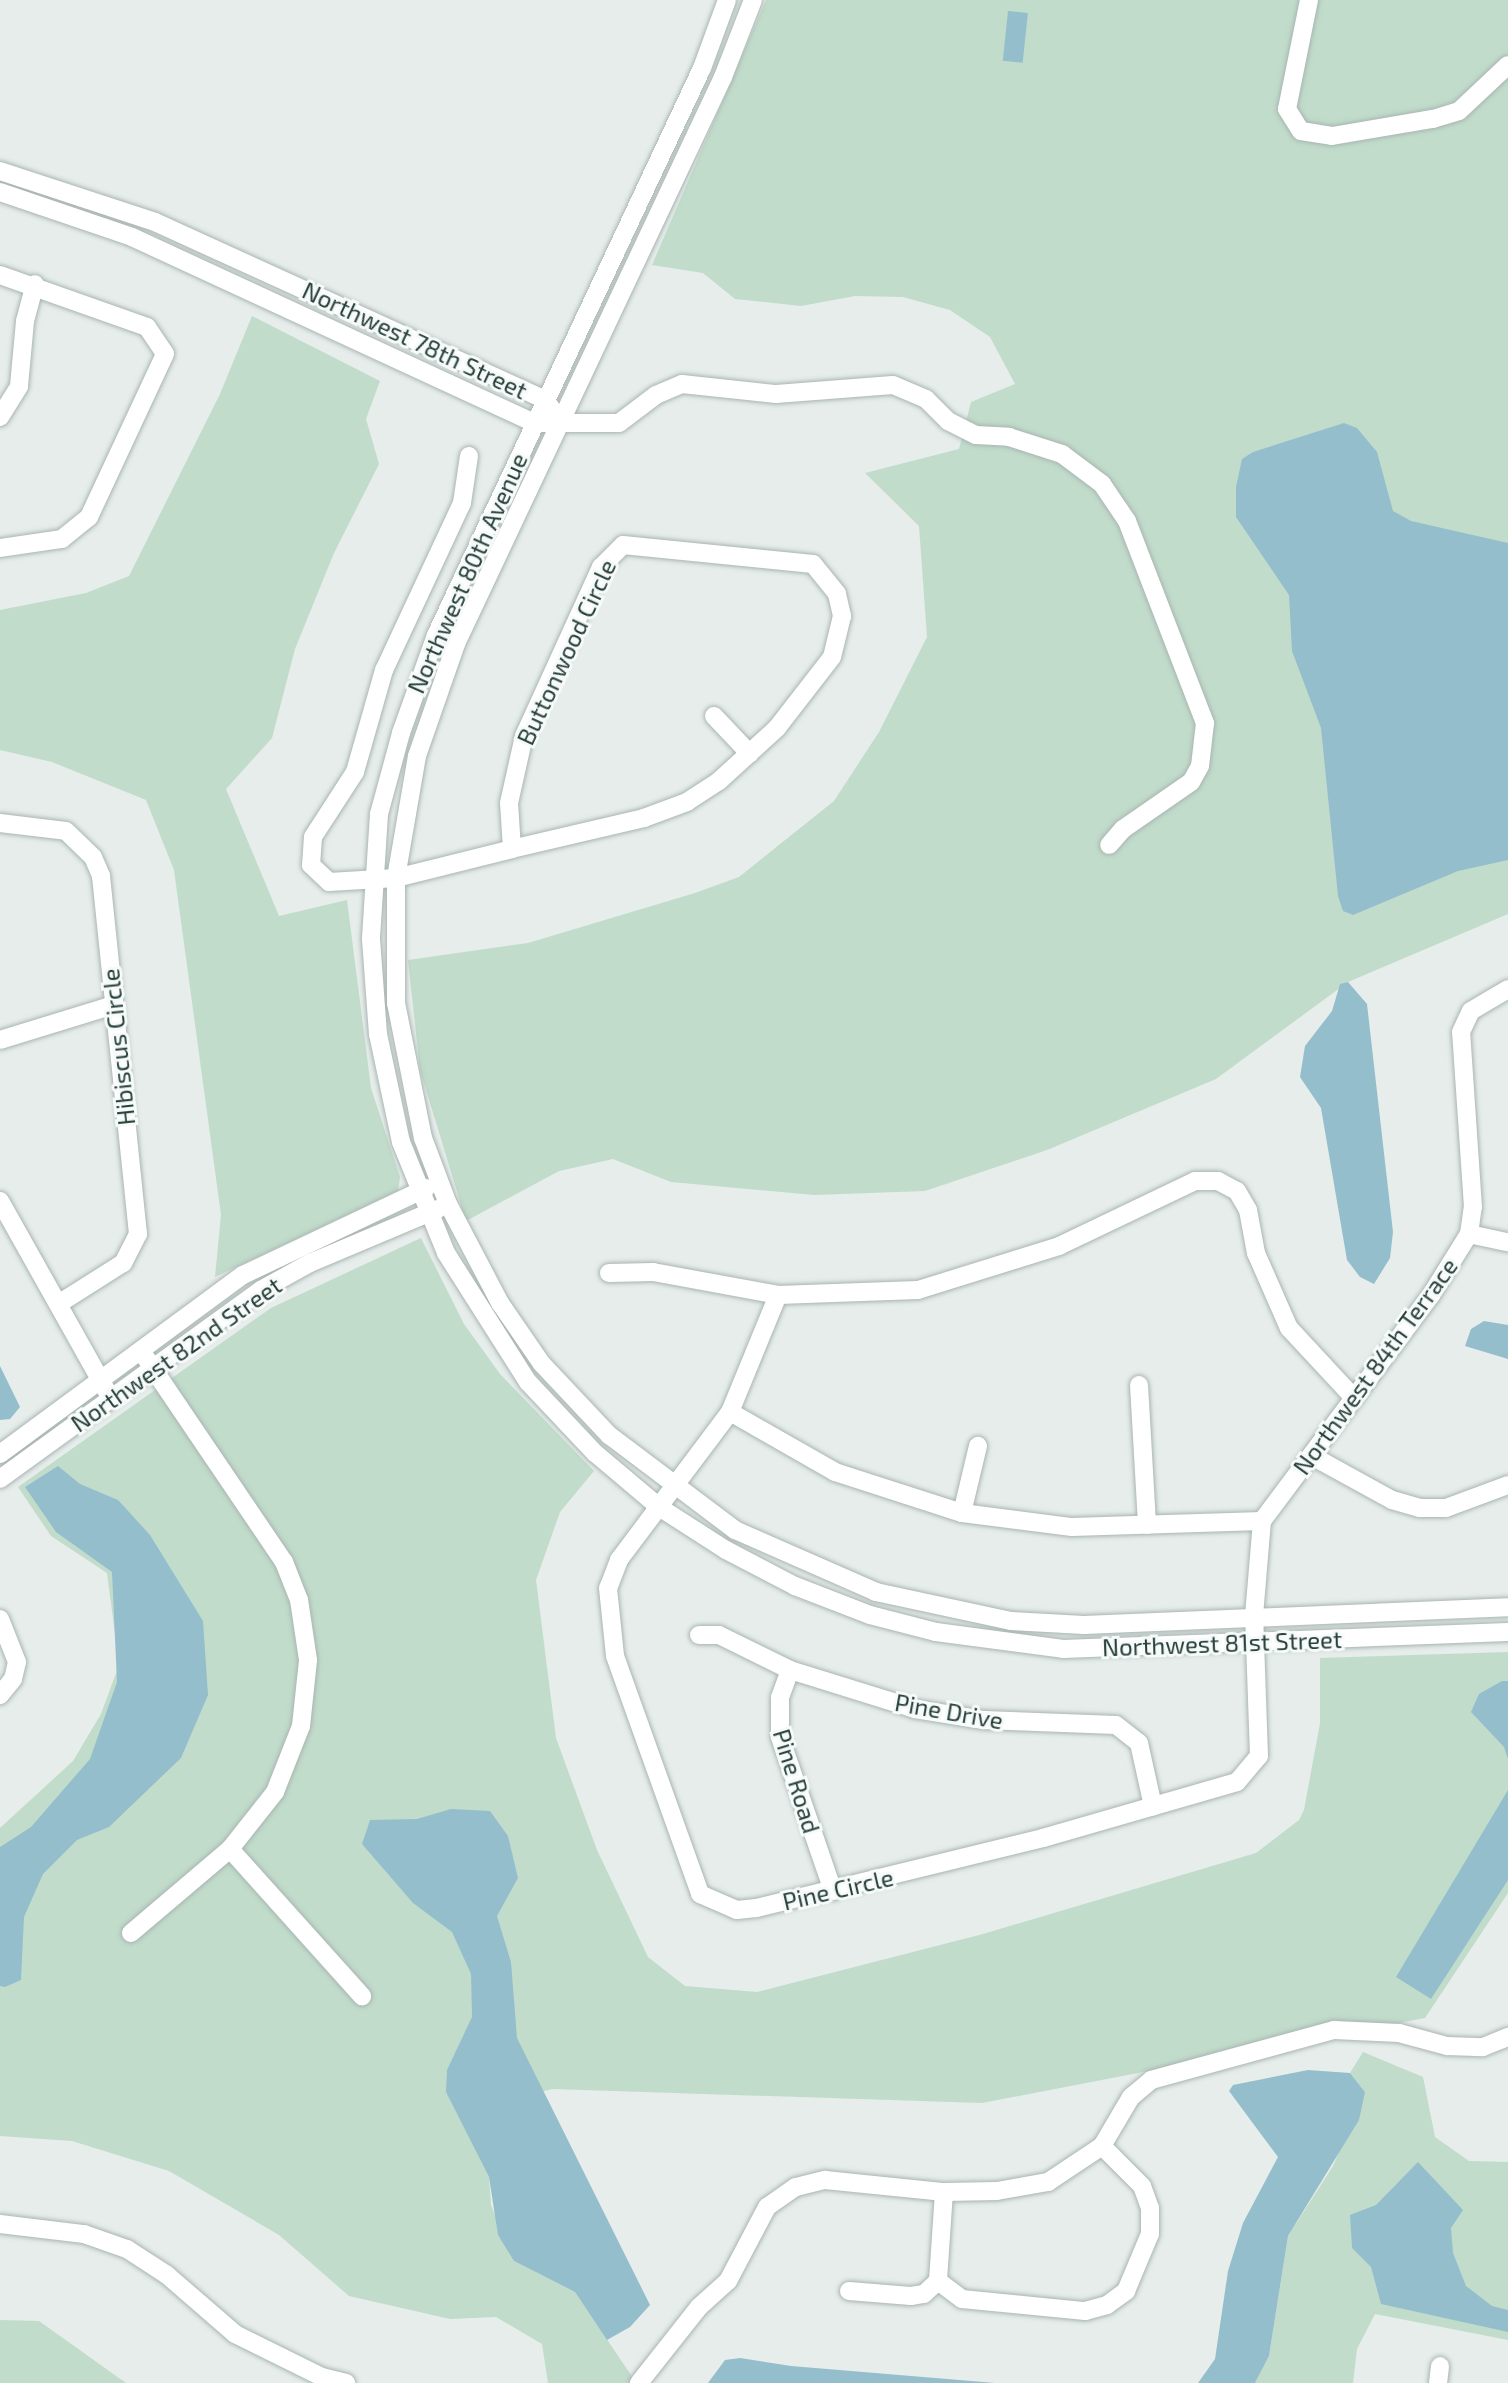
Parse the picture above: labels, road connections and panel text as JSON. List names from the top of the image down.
{
  "streets": {
    "street": [
      "Northwest 78th Street",
      "Northwest 80th Avenue",
      "Buttonwood Circle",
      "Hibiscus Circle",
      "Northwest 82nd Street",
      "Northwest 84th Terrace",
      "Northwest 81st Street",
      "Pine Drive",
      "Pine Road",
      "Pine Circle"
    ]
  },
  "crossings": [
    ["Northwest 78th Street", "Northwest 80th Avenue"],
    ["Northwest 80th Avenue", "Buttonwood Circle"],
    ["Northwest 80th Avenue", "Northwest 82nd Street"],
    ["Northwest 80th Avenue", "Northwest 81st Street"],
    ["Northwest 80th Avenue", "Pine Circle"],
    ["Northwest 81st Street", "Pine Circle"],
    ["Pine Drive", "Pine Road"],
    ["Pine Drive", "Pine Circle"],
    ["Pine Road", "Pine Circle"]
  ]
}
